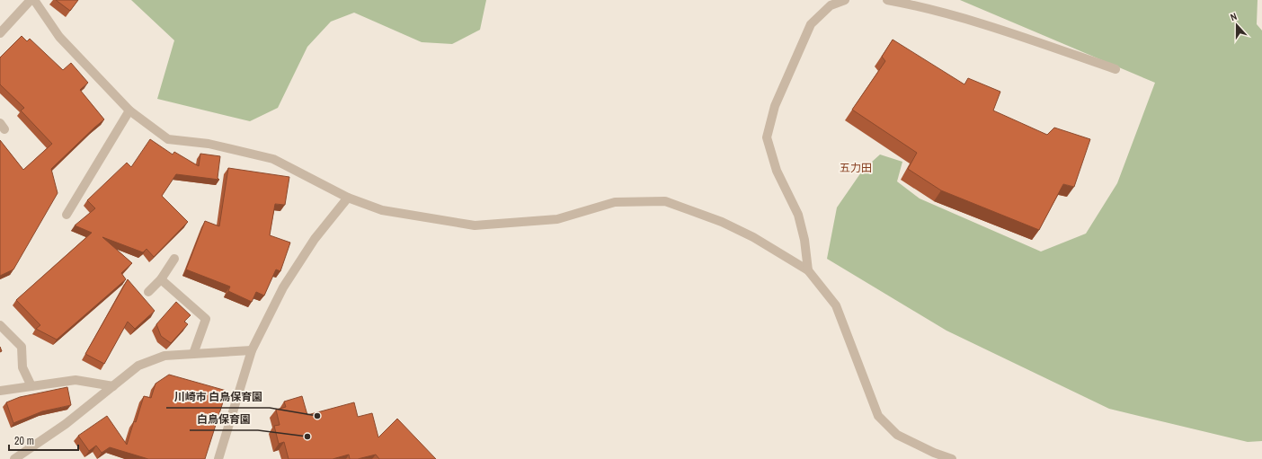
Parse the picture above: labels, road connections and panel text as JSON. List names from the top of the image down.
{
  "districts": ["五力田"],
  "places": ["川崎市 白鳥保育園", "白鳥保育園"],
  "scale_bar": "20 m",
  "north": "top"
}
